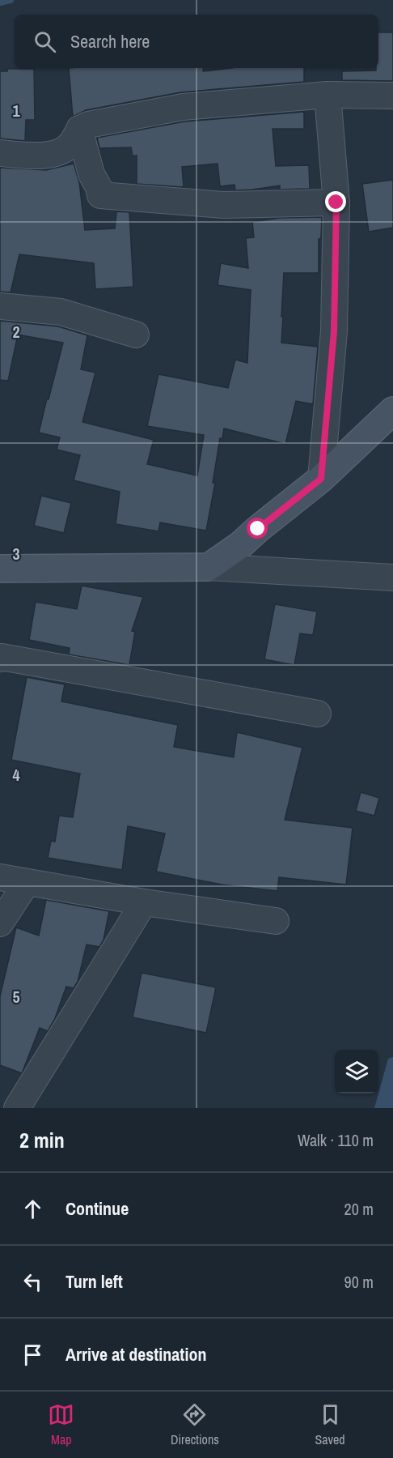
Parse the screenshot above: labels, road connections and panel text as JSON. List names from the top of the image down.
{
  "page": {
    "search": "Search here",
    "heading": ["2 min", "Walk · 110 m"],
    "list": [
      ["Continue", "20 m"],
      ["Turn left", "90 m"],
      "Arrive at destination"
    ],
    "nav": ["Map", "Directions", "Saved"]
  },
  "grid": {
    "rows": [
      "1",
      "2",
      "3",
      "4",
      "5"
    ]
  }
}
